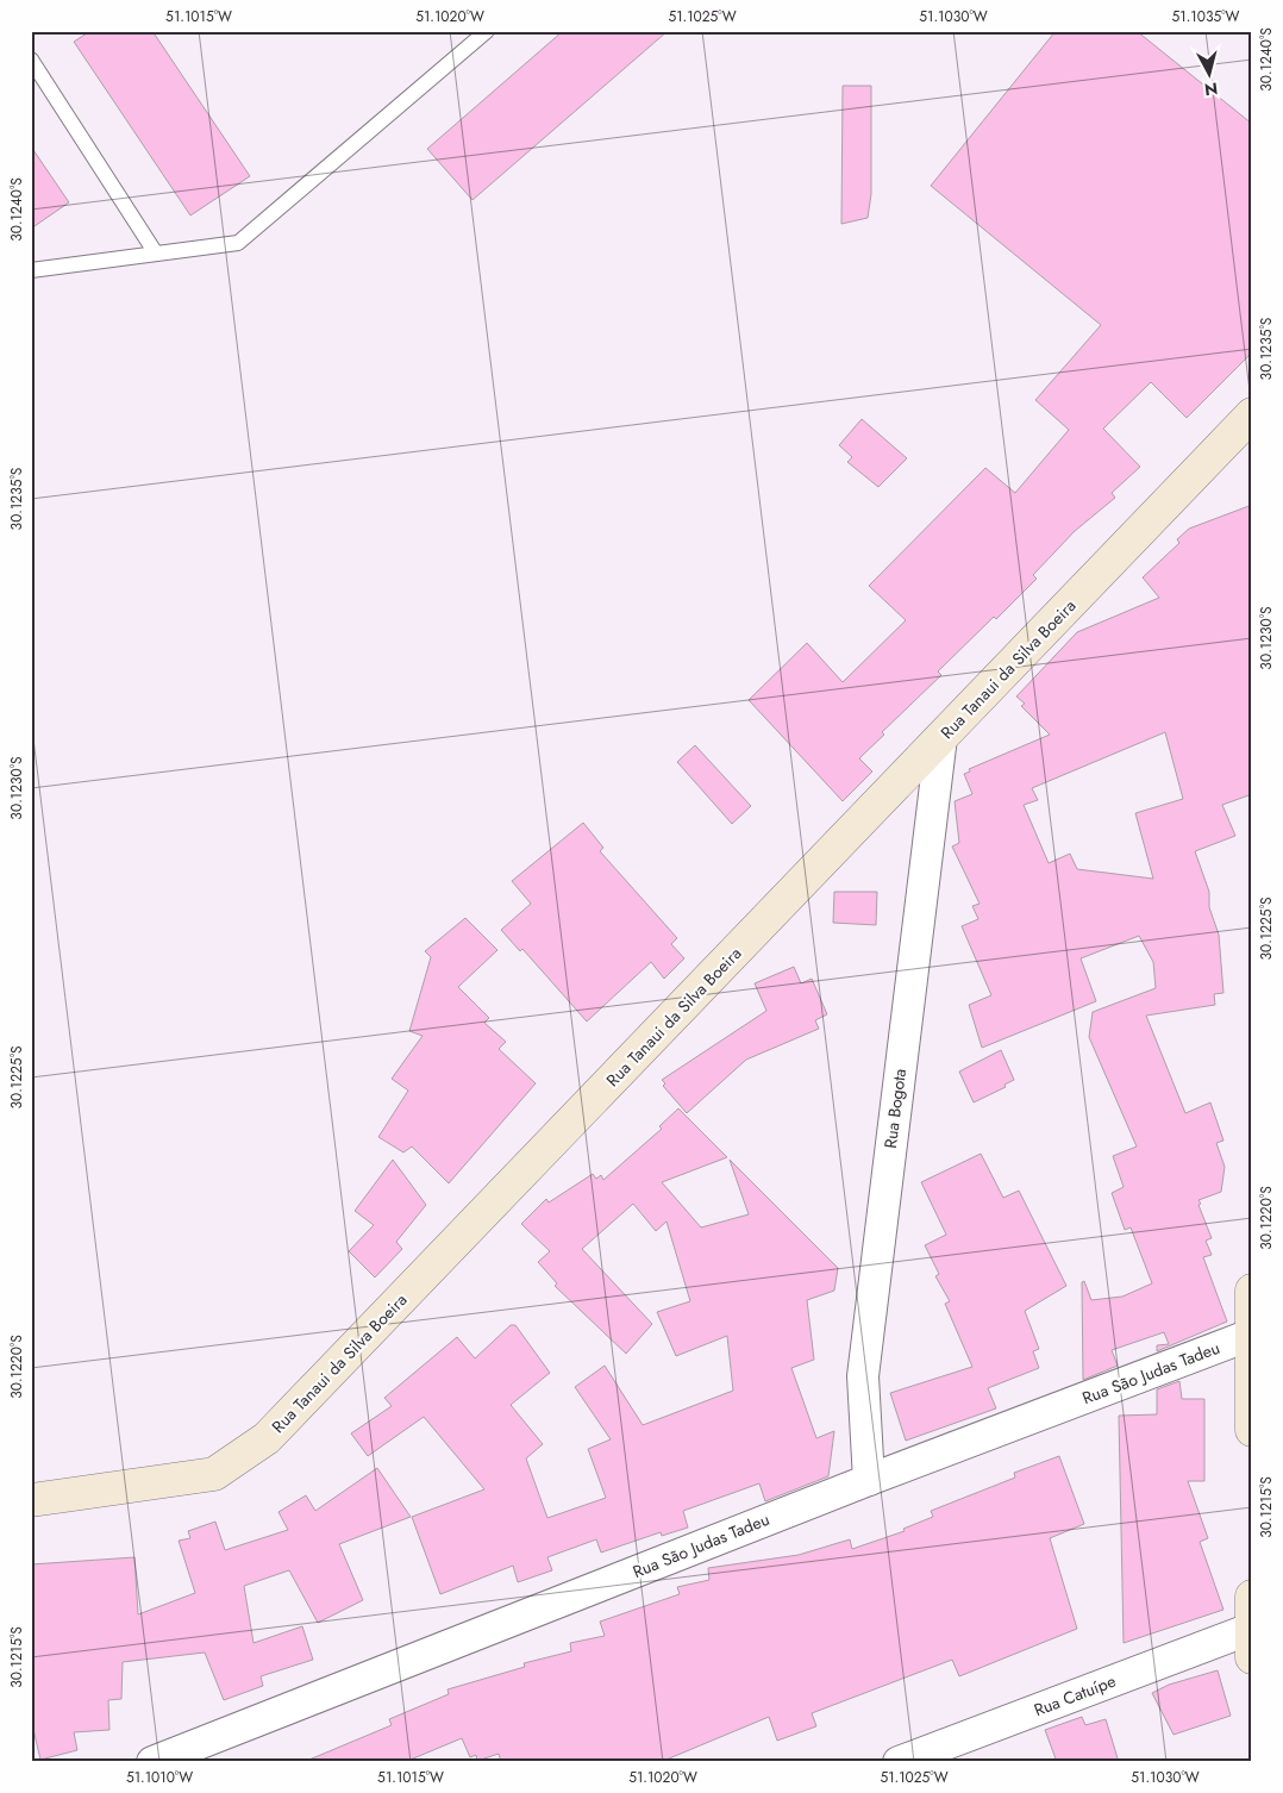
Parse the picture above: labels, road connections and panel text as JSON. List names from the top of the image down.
{
  "streets": {
    "street": [
      "Rua Tanaui da Silva Boeira",
      "Rua Bogota",
      "Rua São Judas Tadeu",
      "Rua Catuípe"
    ]
  },
  "crossings": [
    ["Rua Tanaui da Silva Boeira", "Rua Bogota"],
    ["Rua Bogota", "Rua São Judas Tadeu"]
  ],
  "north": "bottom",
  "coordinates": [
    "51.1015°W",
    "51.1020°W",
    "51.1025°W",
    "51.1030°W",
    "51.1035°W",
    "30.1240°S",
    "30.1235°S",
    "30.1230°S",
    "30.1225°S",
    "30.1220°S",
    "30.1215°S",
    "51.1010°W"
  ]
}
